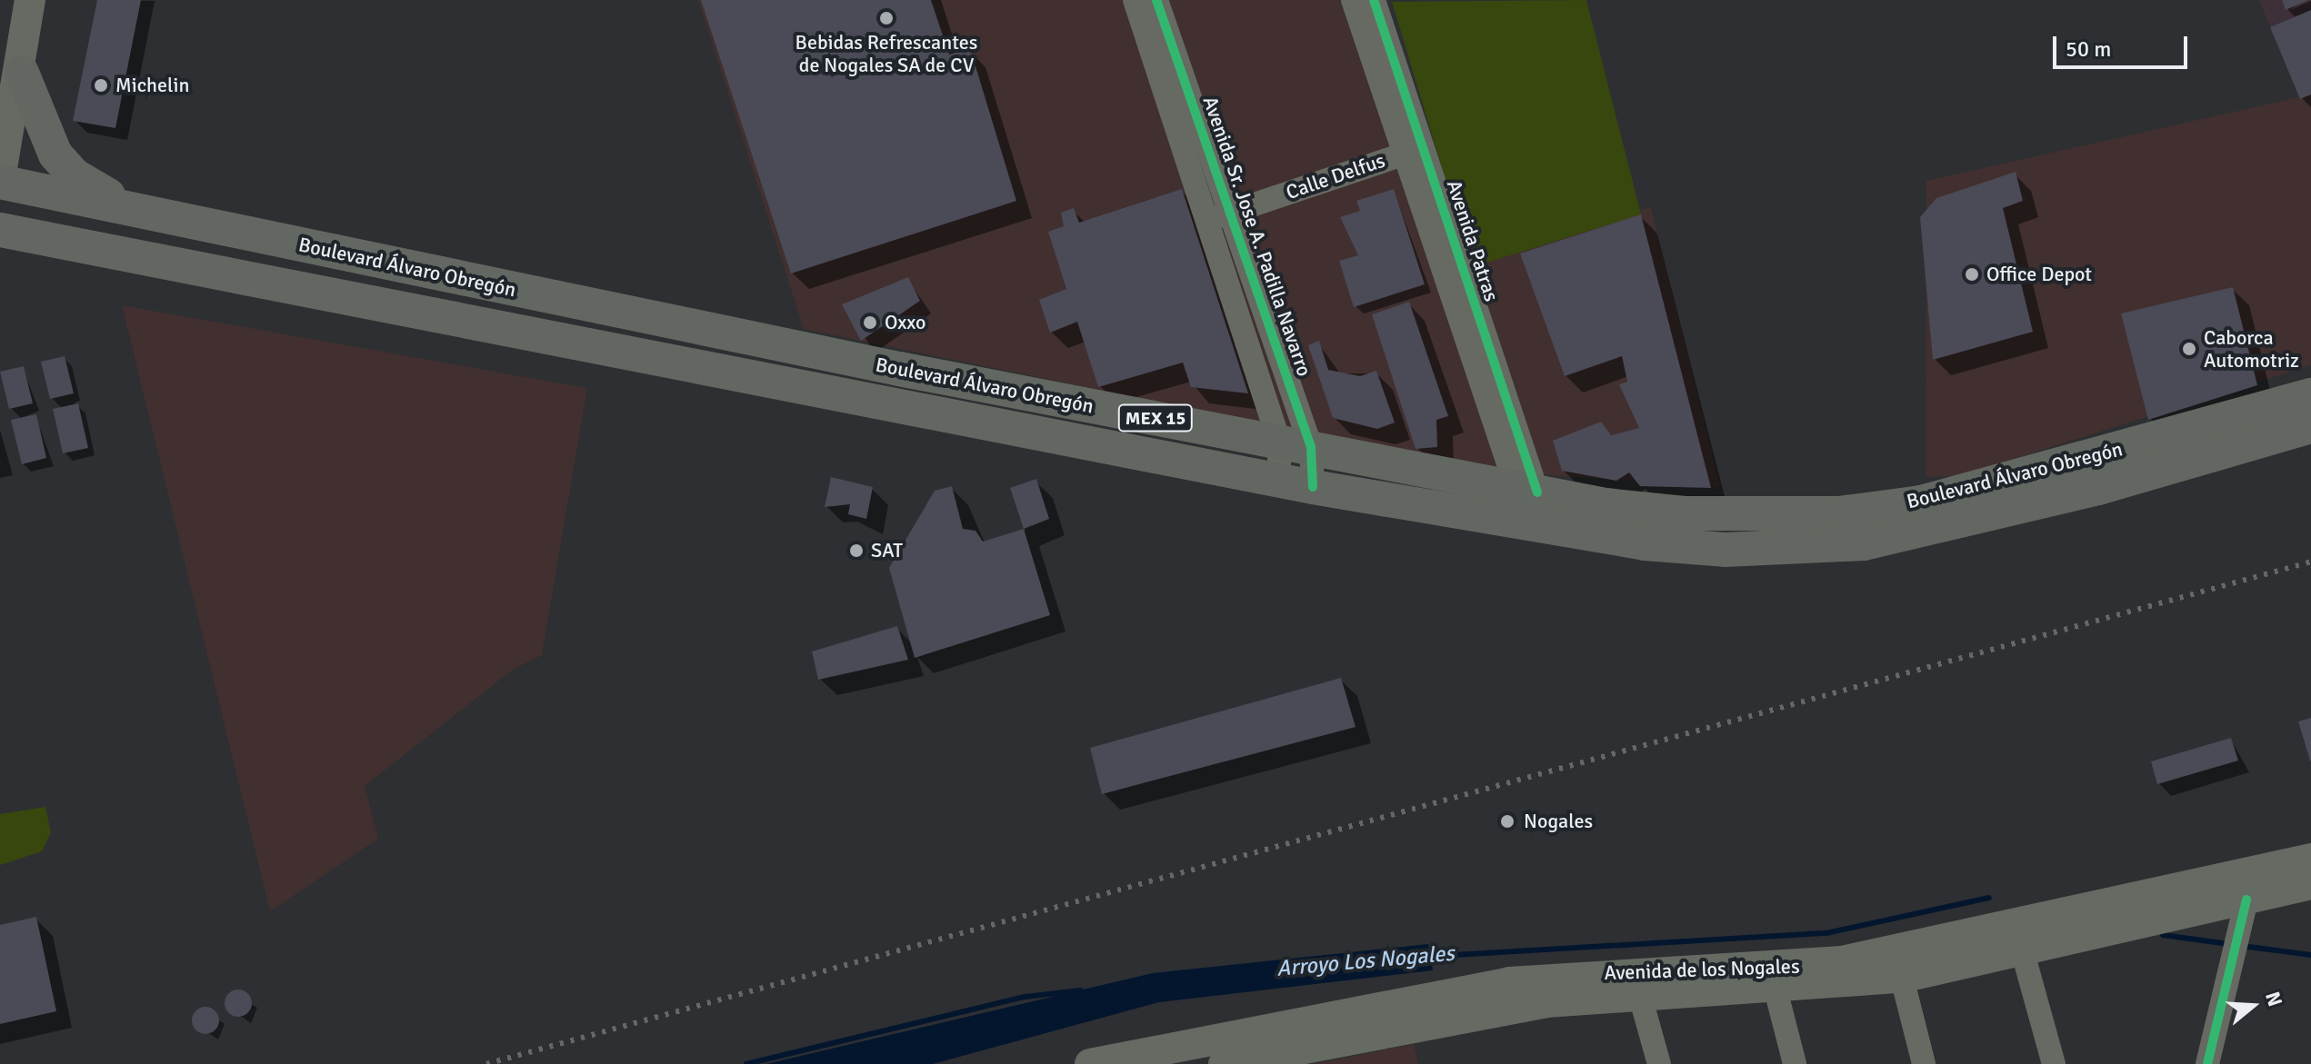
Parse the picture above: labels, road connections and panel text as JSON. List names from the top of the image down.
{
  "streets": {
    "highway": ["Boulevard Álvaro Obregón", "MEX 15"],
    "main road": ["Avenida de los Nogales"],
    "street": ["Calle Delfus", "Avenida Sr. Jose A. Padilla Navarro", "Avenida Patras"]
  },
  "crossings": [
    ["Calle Delfus", "Avenida Sr. Jose A. Padilla Navarro"],
    ["Calle Delfus", "Avenida Patras"],
    ["Avenida Sr. Jose A. Padilla Navarro", "Boulevard Álvaro Obregón"],
    ["Avenida Patras", "Boulevard Álvaro Obregón"]
  ],
  "water": ["Arroyo Los Nogales"],
  "places": [
    "Bebidas Refrescantes de Nogales SA de CV",
    "Michelin",
    "Office Depot",
    "Oxxo",
    "Caborca Automotriz",
    "SAT",
    "Nogales"
  ],
  "scale_bar": "50 m",
  "north": "right"
}
